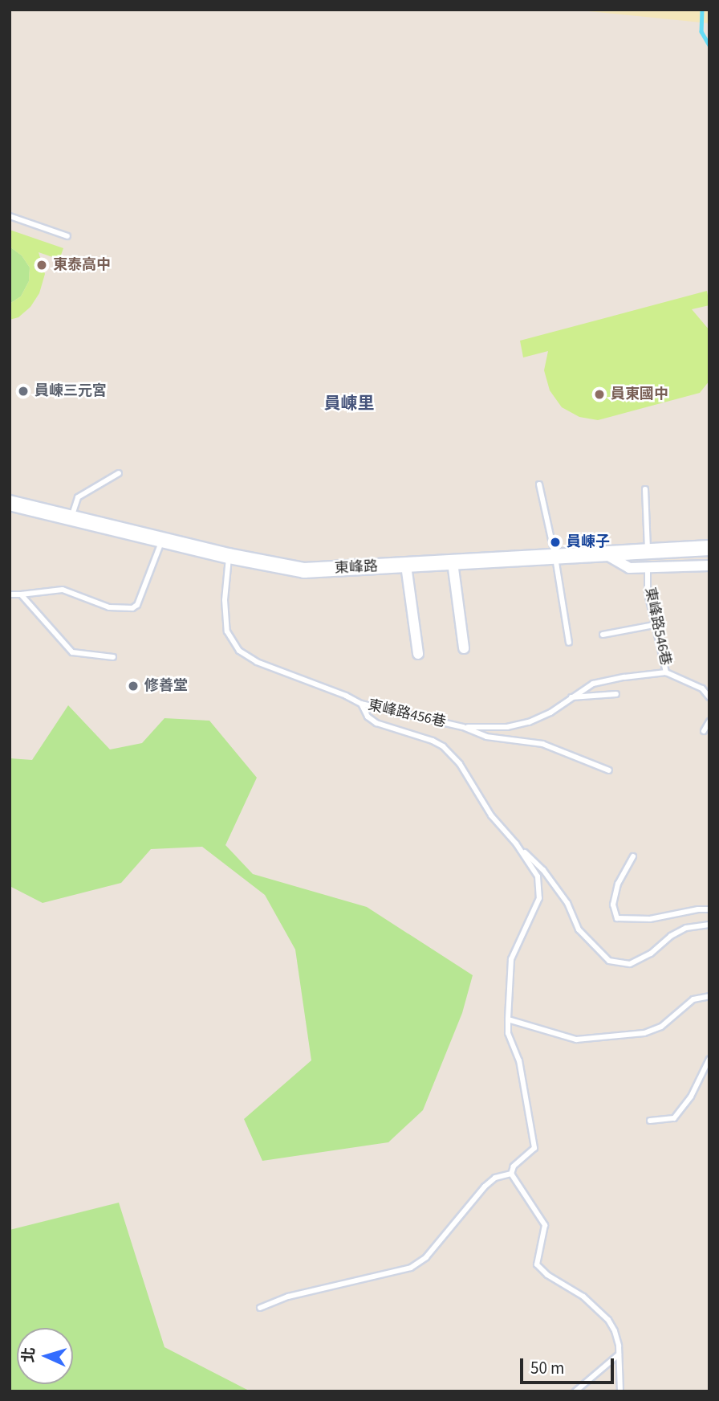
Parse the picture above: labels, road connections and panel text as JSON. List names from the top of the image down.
{
  "streets": {
    "main road": ["東峰路"],
    "lane": ["東峰路546巷", "東峰路456巷"]
  },
  "crossings": [
    ["東峰路", "東峰路456巷"],
    ["東峰路546巷", "東峰路456巷"]
  ],
  "districts": ["員崠里"],
  "places": [
    "東泰高中",
    "員崠三元宮",
    "員東國中",
    "員崠子",
    "修善堂"
  ],
  "scale_bar": "50 m",
  "north": "left"
}
